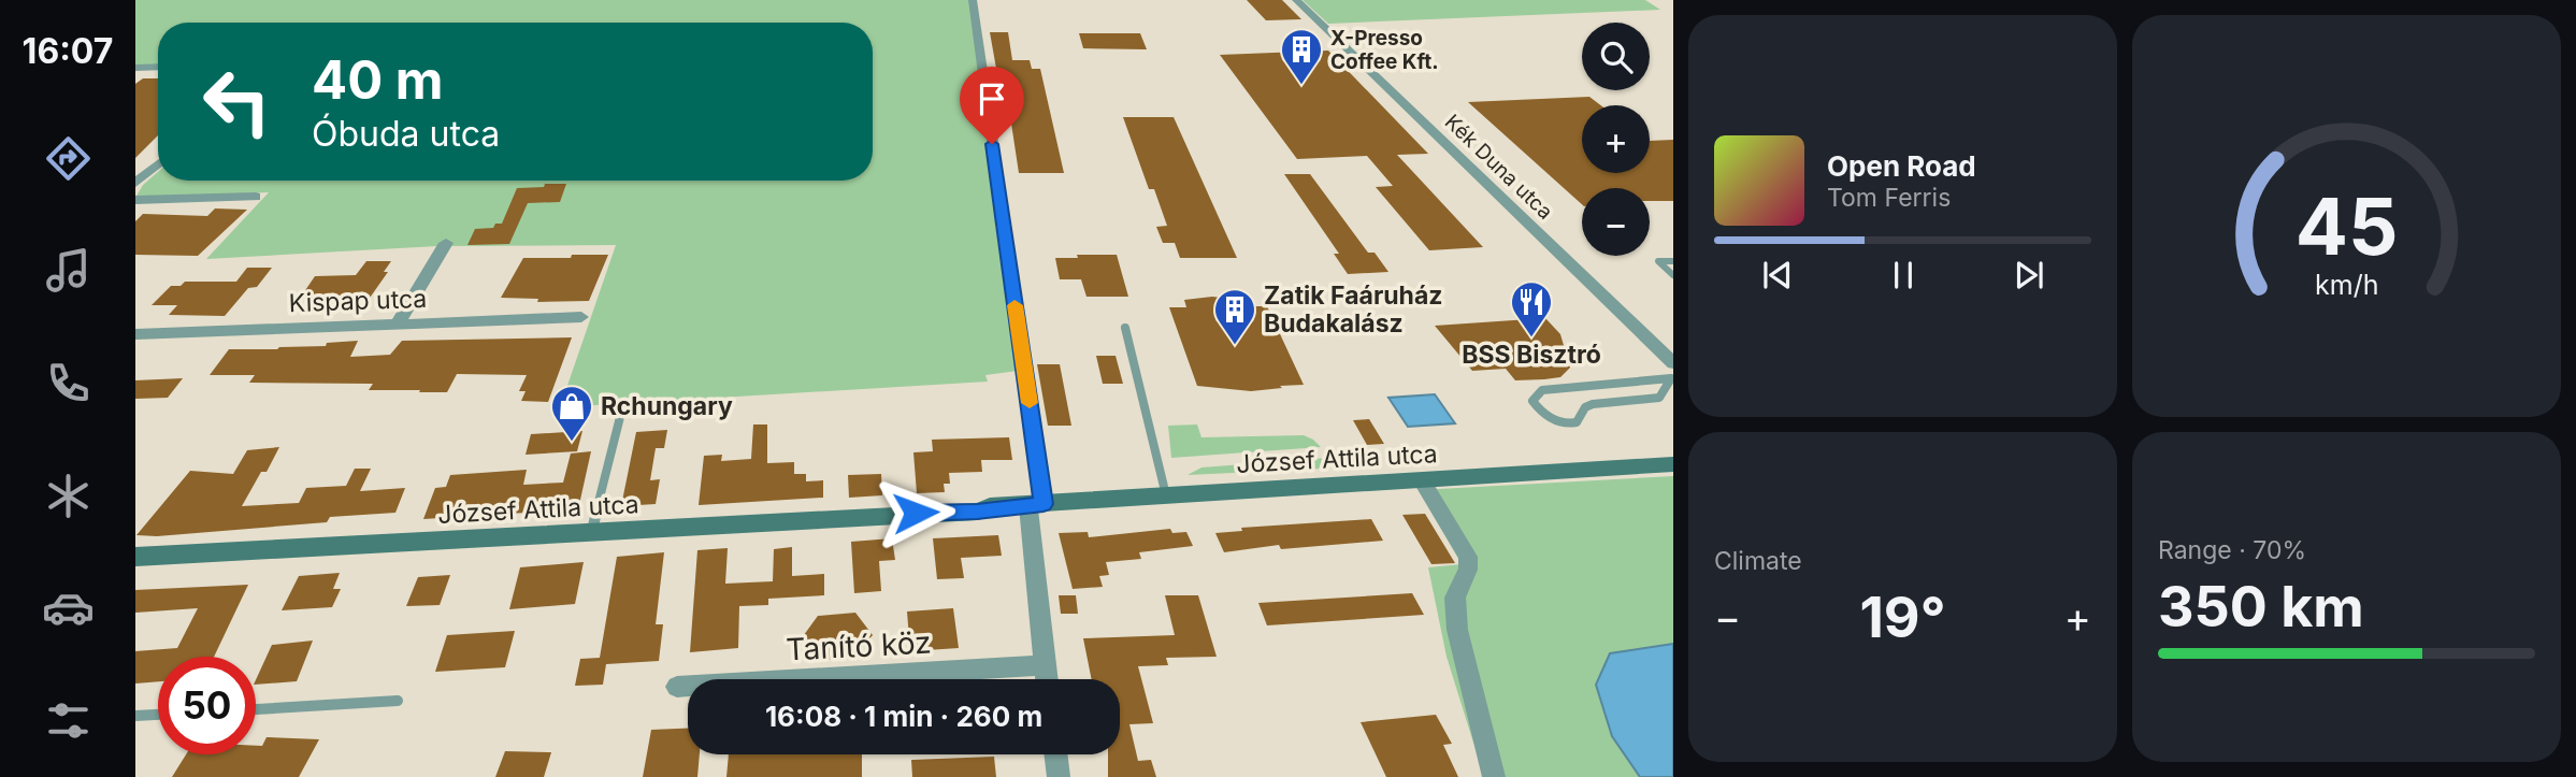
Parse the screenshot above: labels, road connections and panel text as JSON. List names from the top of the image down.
{
  "streets": {
    "main road": ["József Attila utca"],
    "street": ["Kék Duna utca", "Kispap utca", "Tanító köz"]
  },
  "places": {
    "building": ["X-Presso Coffee Kft.", "Zatik Faáruház Budakalász"],
    "restaurant": ["BSS Bisztró"],
    "shop": ["Rchungary"]
  },
  "page": {
    "tabs": "16:07",
    "map_buttons": ["+", "−"],
    "turn": ["40 m", "Óbuda utca"],
    "song": ["Open Road", "Tom Ferris"],
    "tile": [
      "Climate",
      ["Range · 70%", "350 km"]
    ],
    "heat": ["−", "19°", "+"],
    "limit": "50",
    "trip": "16:08 · 1 min · 260 m",
    "gauge": ["45", "km/h"]
  }
}
